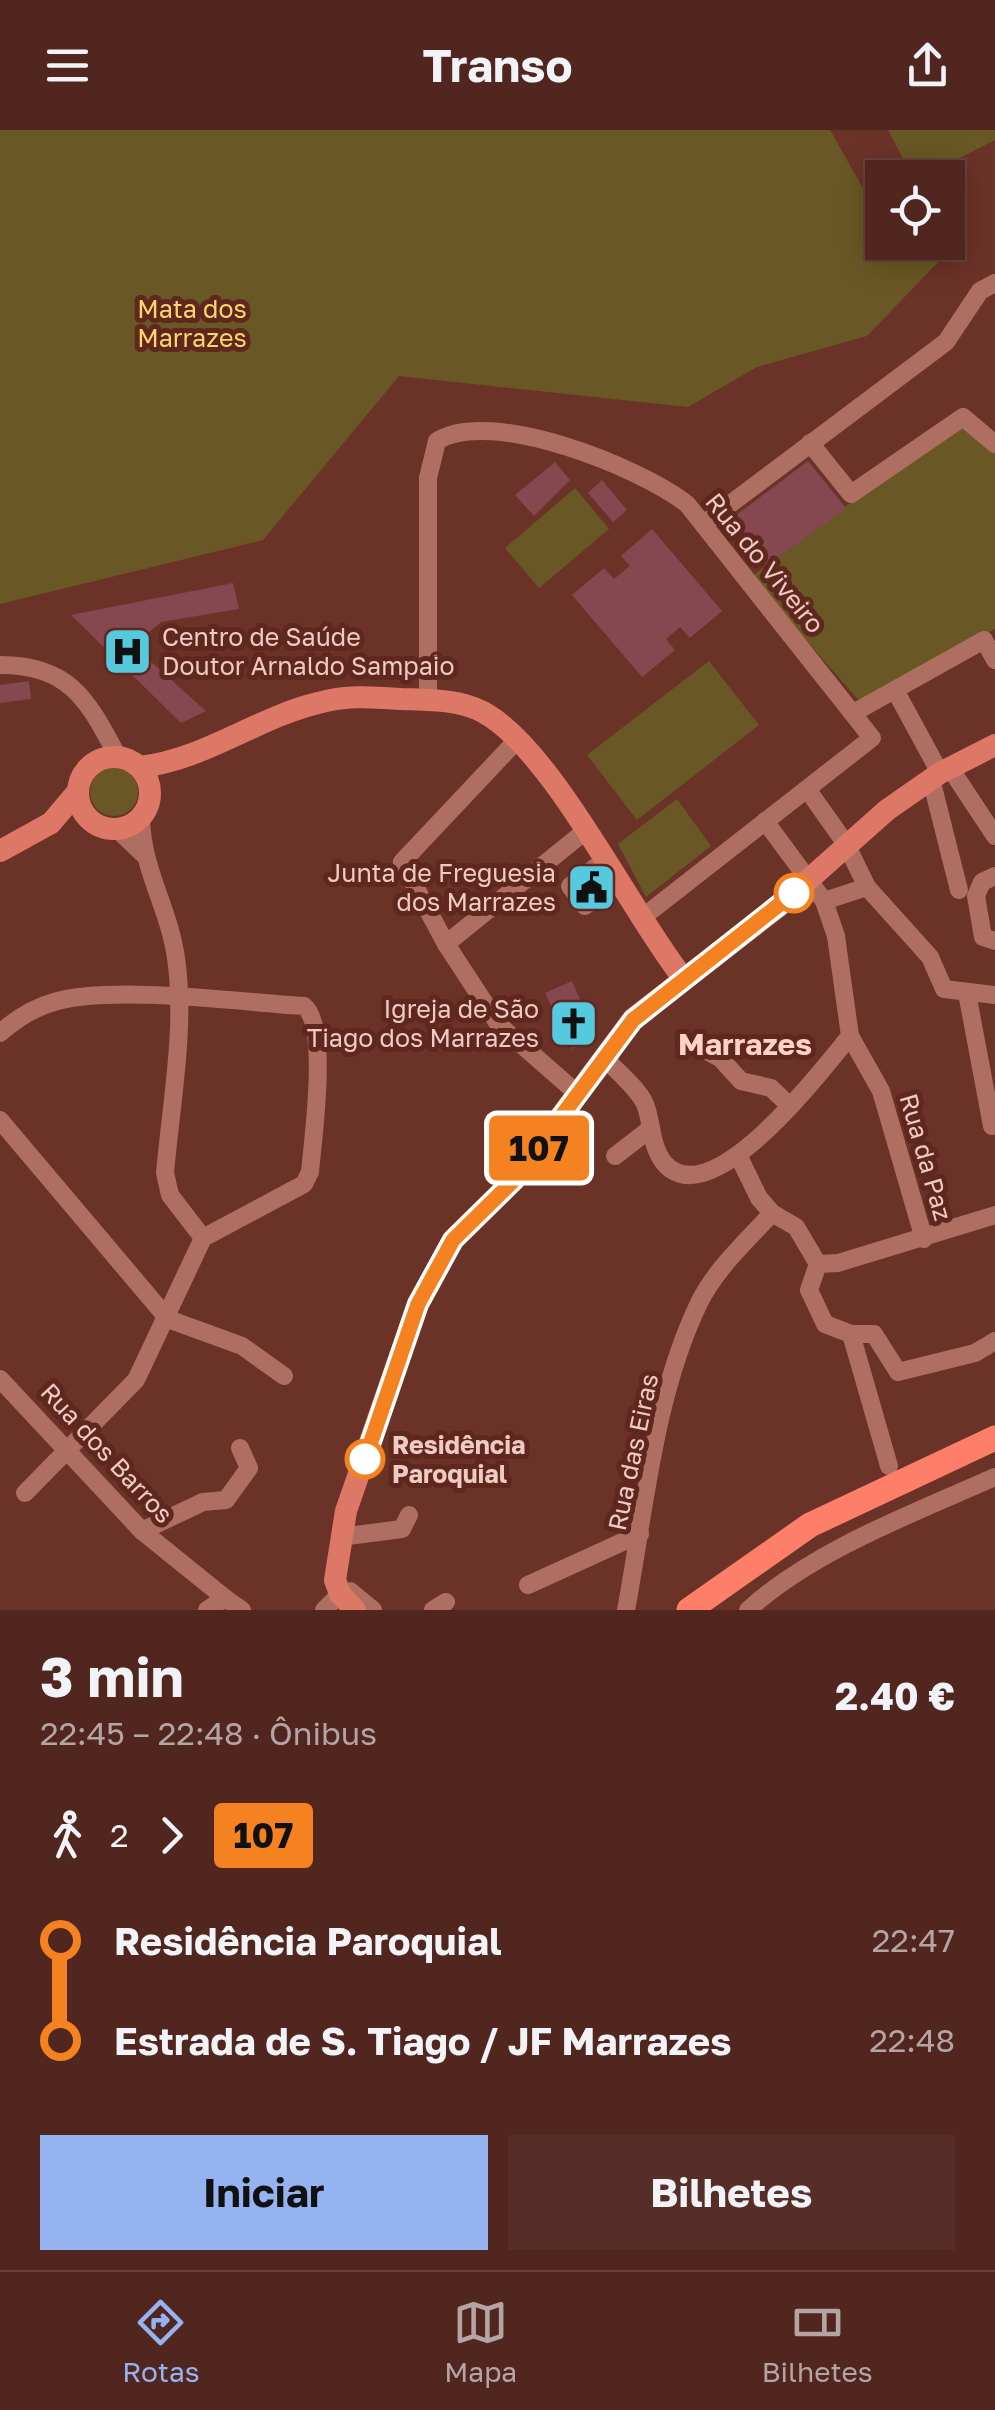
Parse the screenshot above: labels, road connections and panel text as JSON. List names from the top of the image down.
{
  "streets": {
    "street": [
      "Rua do Viveiro",
      "Rua da Paz",
      "Rua das Eiras",
      "Rua dos Barros"
    ]
  },
  "districts": ["Marrazes"],
  "parks": ["Mata dos Marrazes"],
  "places": {
    "hospital": ["Centro de Saúde Doutor Arnaldo Sampaio"],
    "public building": ["Junta de Freguesia dos Marrazes"],
    "church": ["Igreja de São Tiago dos Marrazes"],
    "other": ["Residência Paroquial"]
  },
  "lines": ["bus line 107"],
  "page": {
    "header": "Transo",
    "on_map": "107",
    "heading": ["3 min", "22:45 – 22:48 · Ônibus", "2.40 €"],
    "legs": ["2", "107"],
    "list": [
      {
        "name": "Residência Paroquial",
        "value": "22:47"
      },
      {
        "name": "Estrada de S. Tiago / JF Marrazes",
        "value": "22:48"
      }
    ],
    "buttons": ["Iniciar", "Bilhetes"],
    "tabs": ["Rotas", "Mapa", "Bilhetes"]
  }
}
